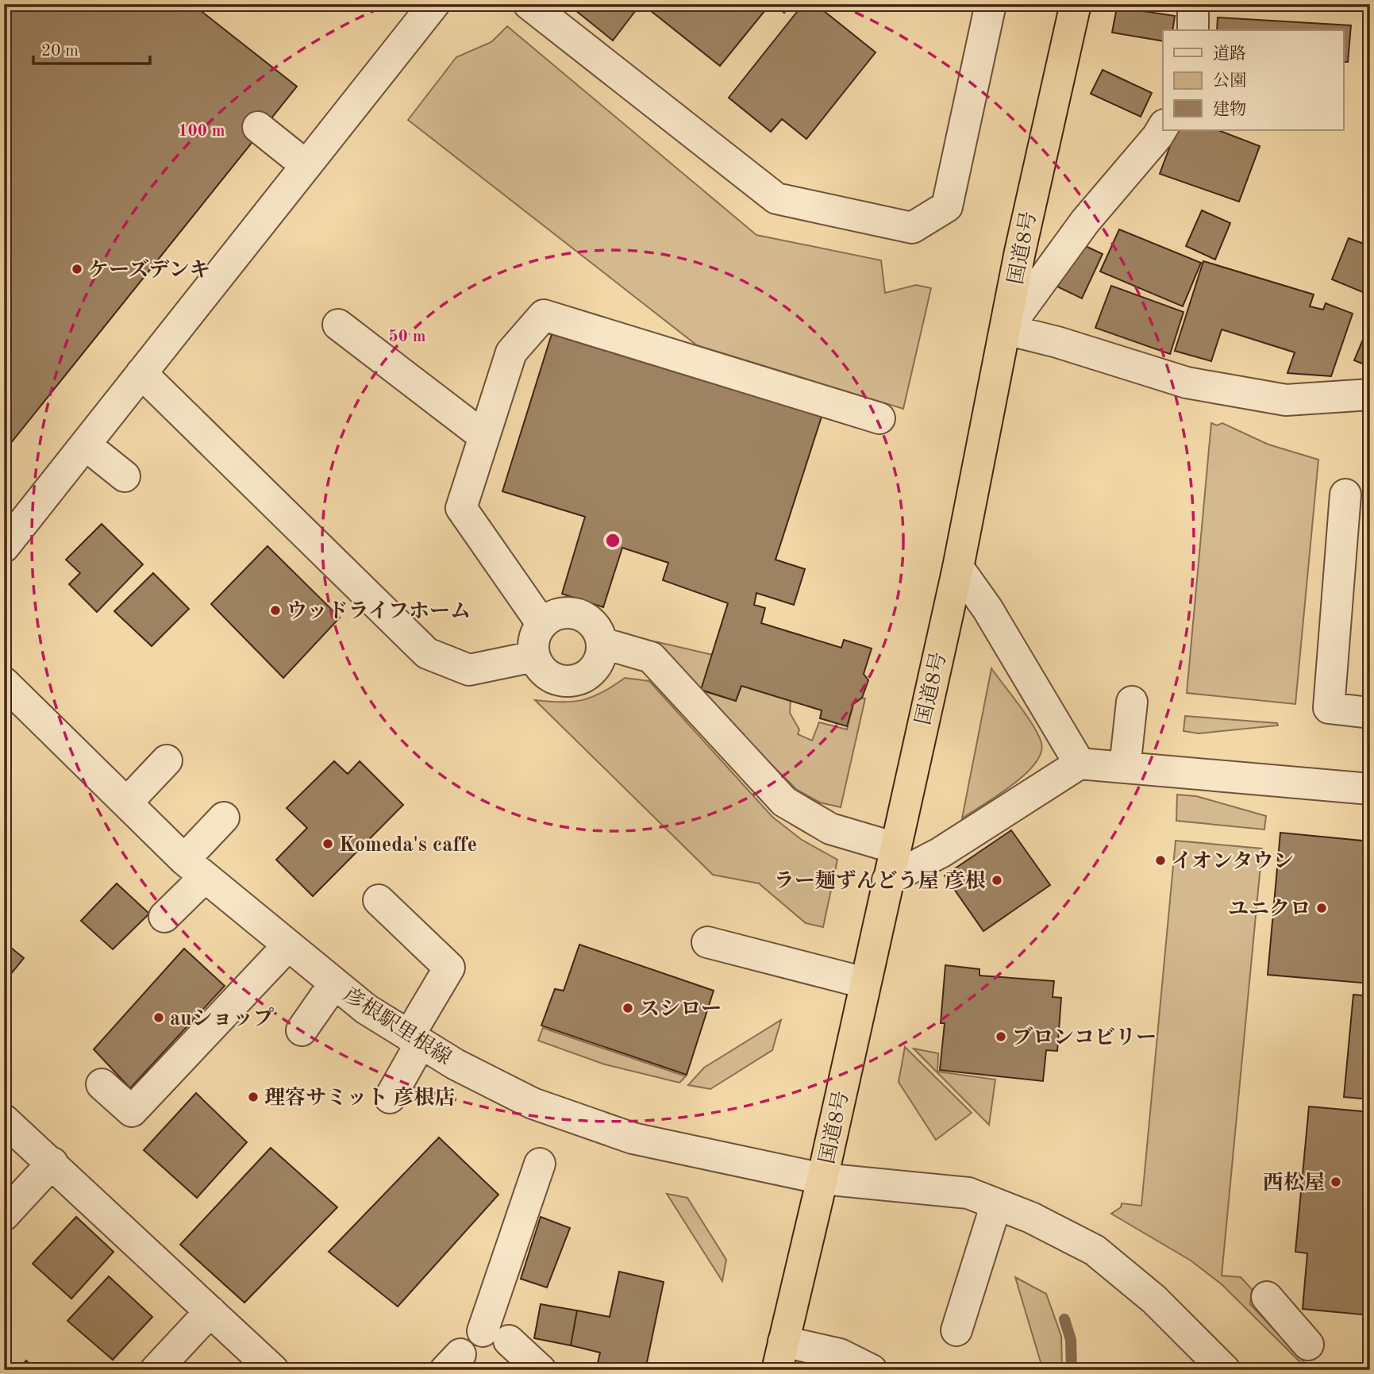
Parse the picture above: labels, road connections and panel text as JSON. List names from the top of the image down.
{
  "streets": {
    "highway": ["国道8号"],
    "street": ["彦根駅里根線"]
  },
  "crossings": [
    ["国道8号", "彦根駅里根線"]
  ],
  "places": [
    "ケーズデンキ",
    "ウッドライフホーム",
    "Komeda's caffe",
    "イオンタウン",
    "ラー麺ずんどう屋 彦根",
    "ユニクロ",
    "スシロー",
    "auショップ",
    "ブロンコビリー",
    "理容サミット 彦根店",
    "西松屋"
  ],
  "legend": ["道路", "公園", "建物"],
  "scale_bar": "20 m",
  "rings": ["100 m", "50 m"]
}
